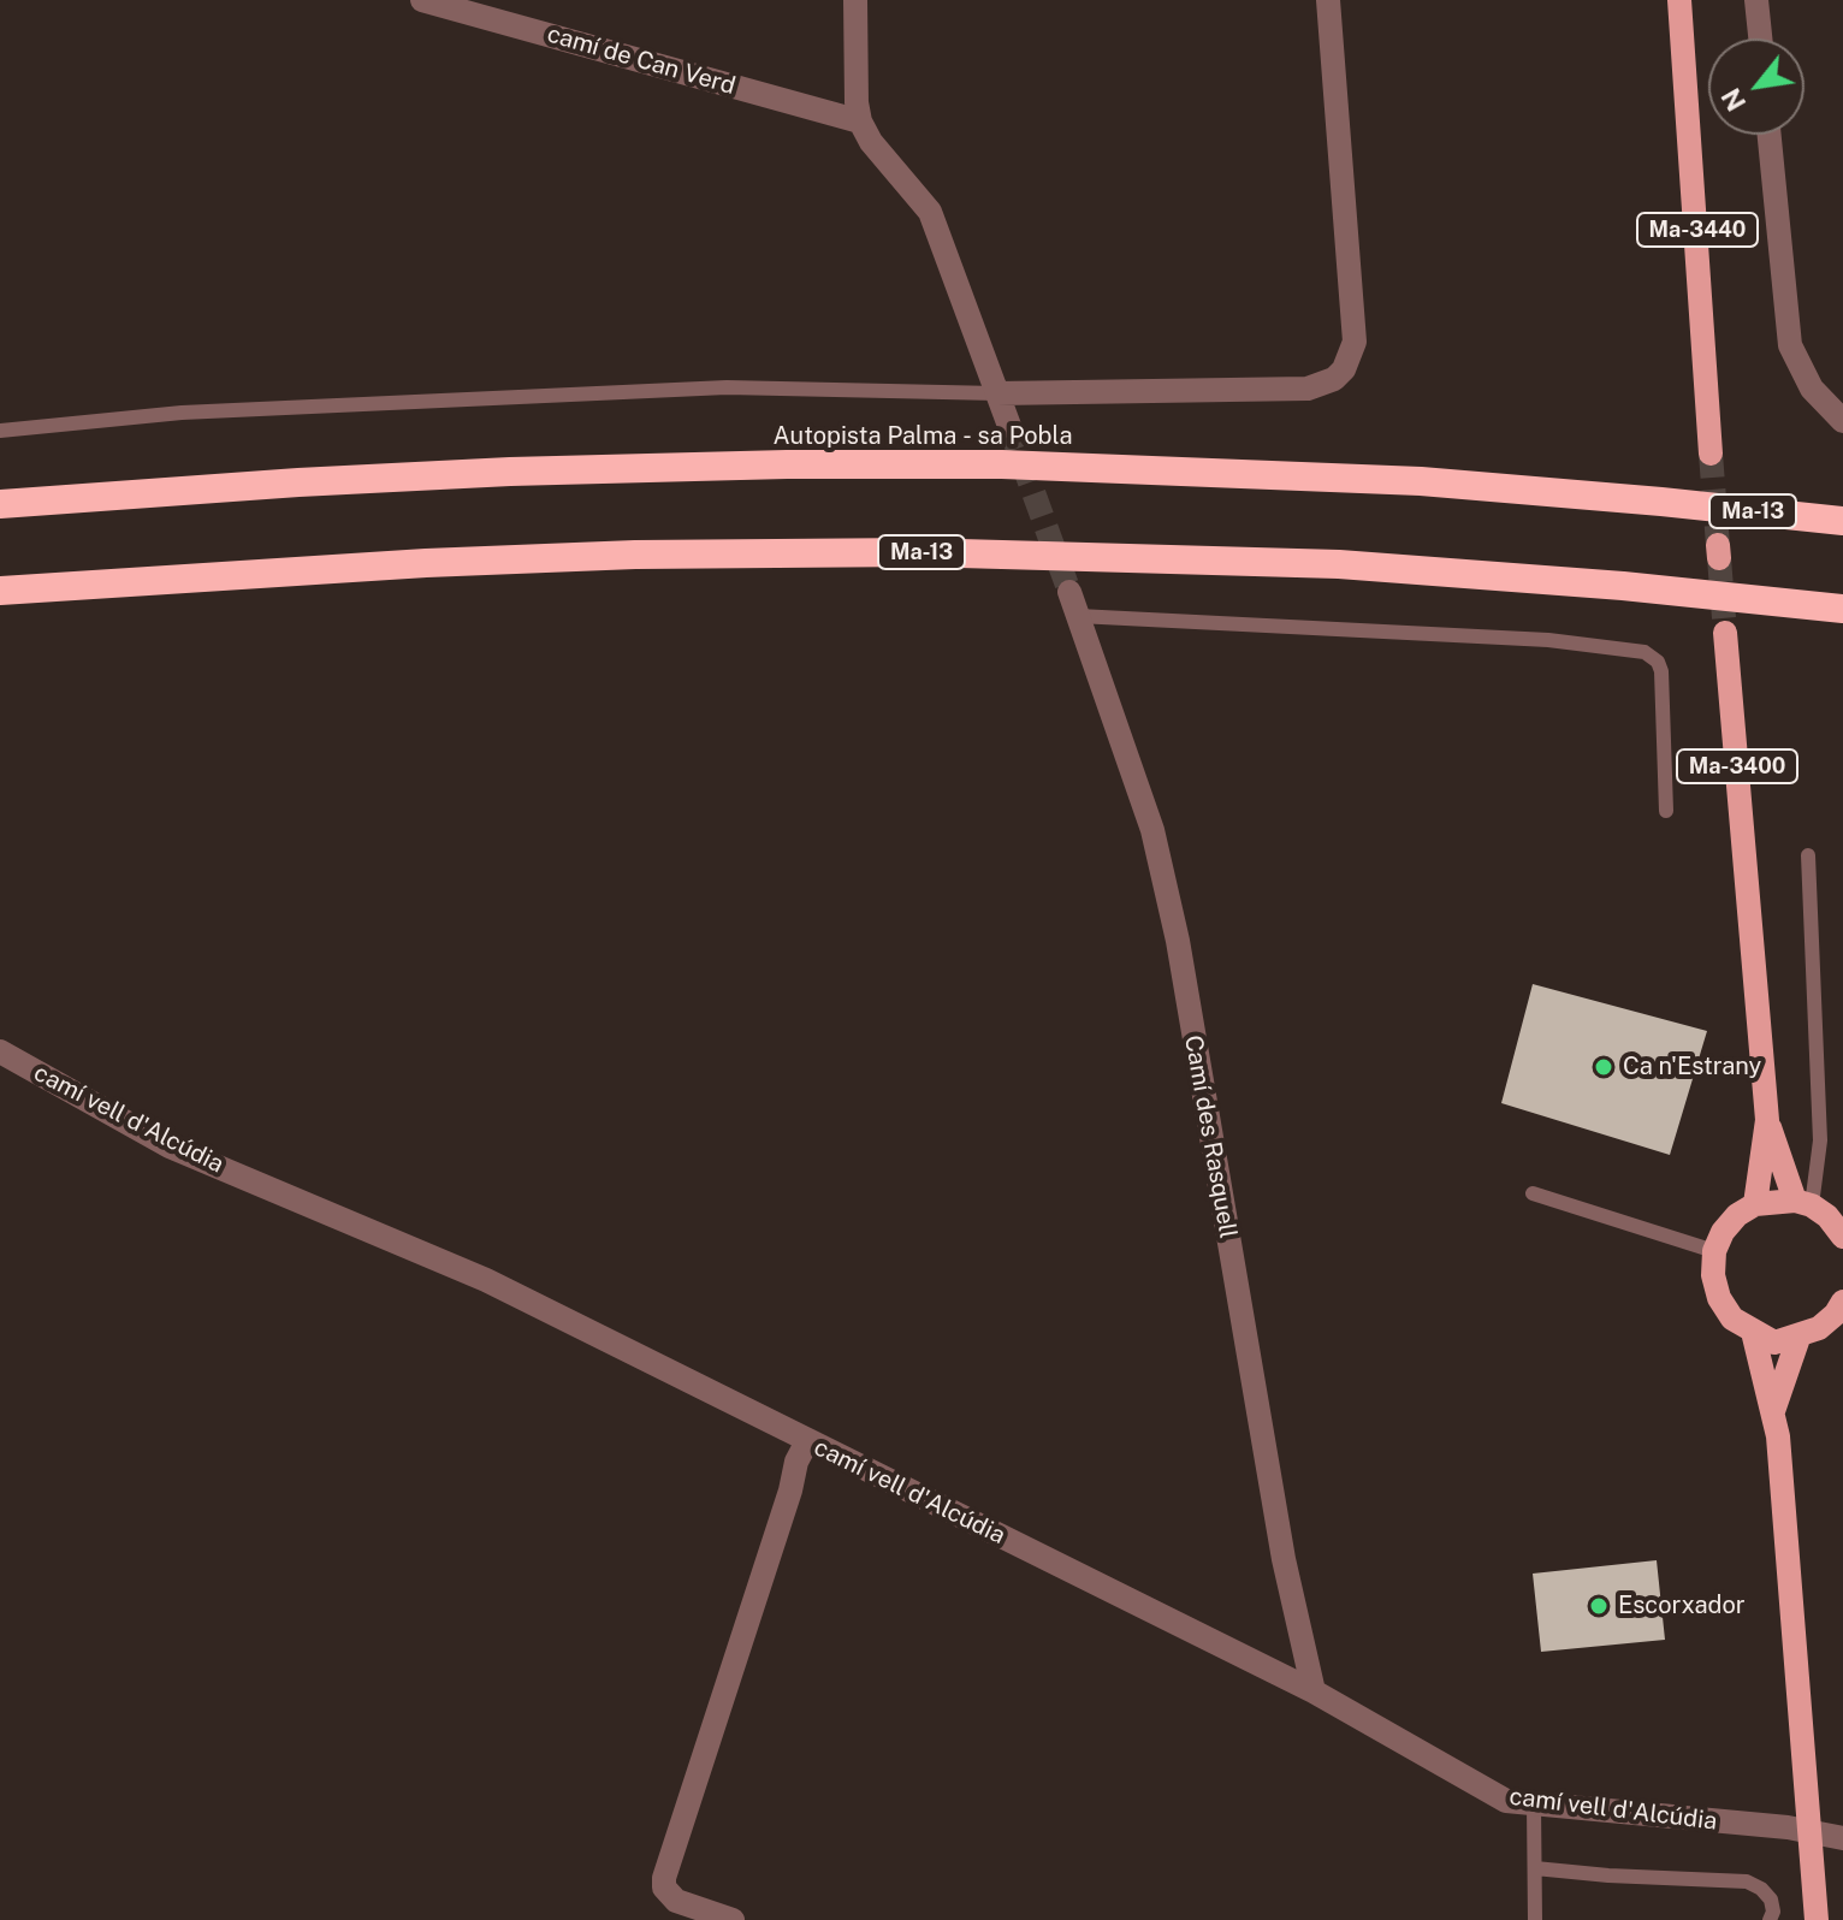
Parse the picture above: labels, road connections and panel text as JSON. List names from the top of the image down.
{
  "streets": {
    "highway": ["Autopista Palma - sa Pobla", "Ma-13"],
    "main road": ["Ma-3440", "Ma-3400"],
    "street": ["camí de Can Verd", "camí vell d'Alcúdia", "Camí des Rasquell"]
  },
  "crossings": [
    ["camí vell d'Alcúdia", "Camí des Rasquell"]
  ],
  "places": ["Ca n'Estrany", "Escorxador"],
  "north": "bottom left"
}
